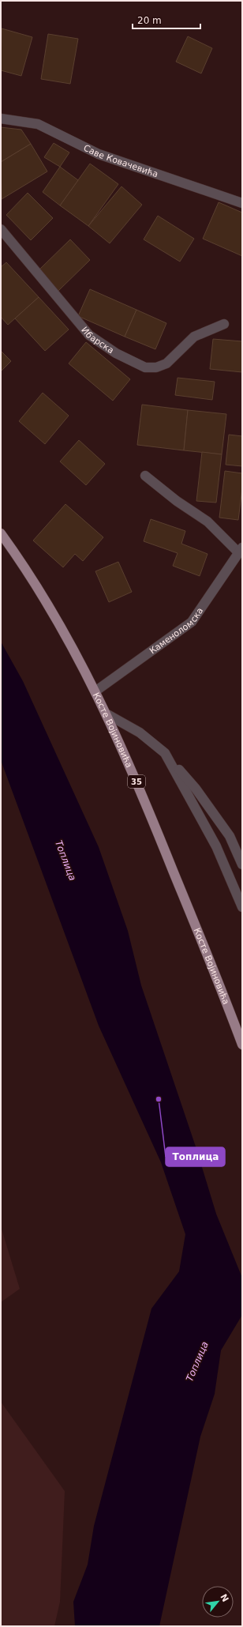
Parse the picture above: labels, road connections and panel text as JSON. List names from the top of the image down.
{
  "streets": {
    "main road": ["Косте Војиновића", "35"],
    "street": ["Саве Ковачевића", "Ибарска", "Каменоломска"]
  },
  "crossings": [
    ["Каменоломска", "Косте Војиновића"]
  ],
  "water": ["Топлица"],
  "places": ["Топлица"],
  "scale_bar": "20 m",
  "north": "top right"
}
